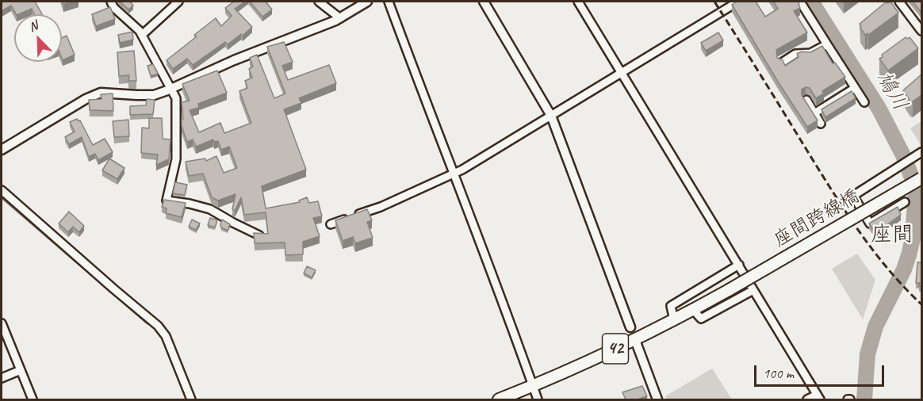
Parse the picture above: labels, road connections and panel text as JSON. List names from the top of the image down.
{
  "streets": {
    "main road": ["座間跨線橋", "42"]
  },
  "crossings": [
    ["座間跨線橋", "42"]
  ],
  "districts": ["座間"],
  "water": ["鳩川"],
  "scale_bar": "100 m",
  "north": "top left"
}
